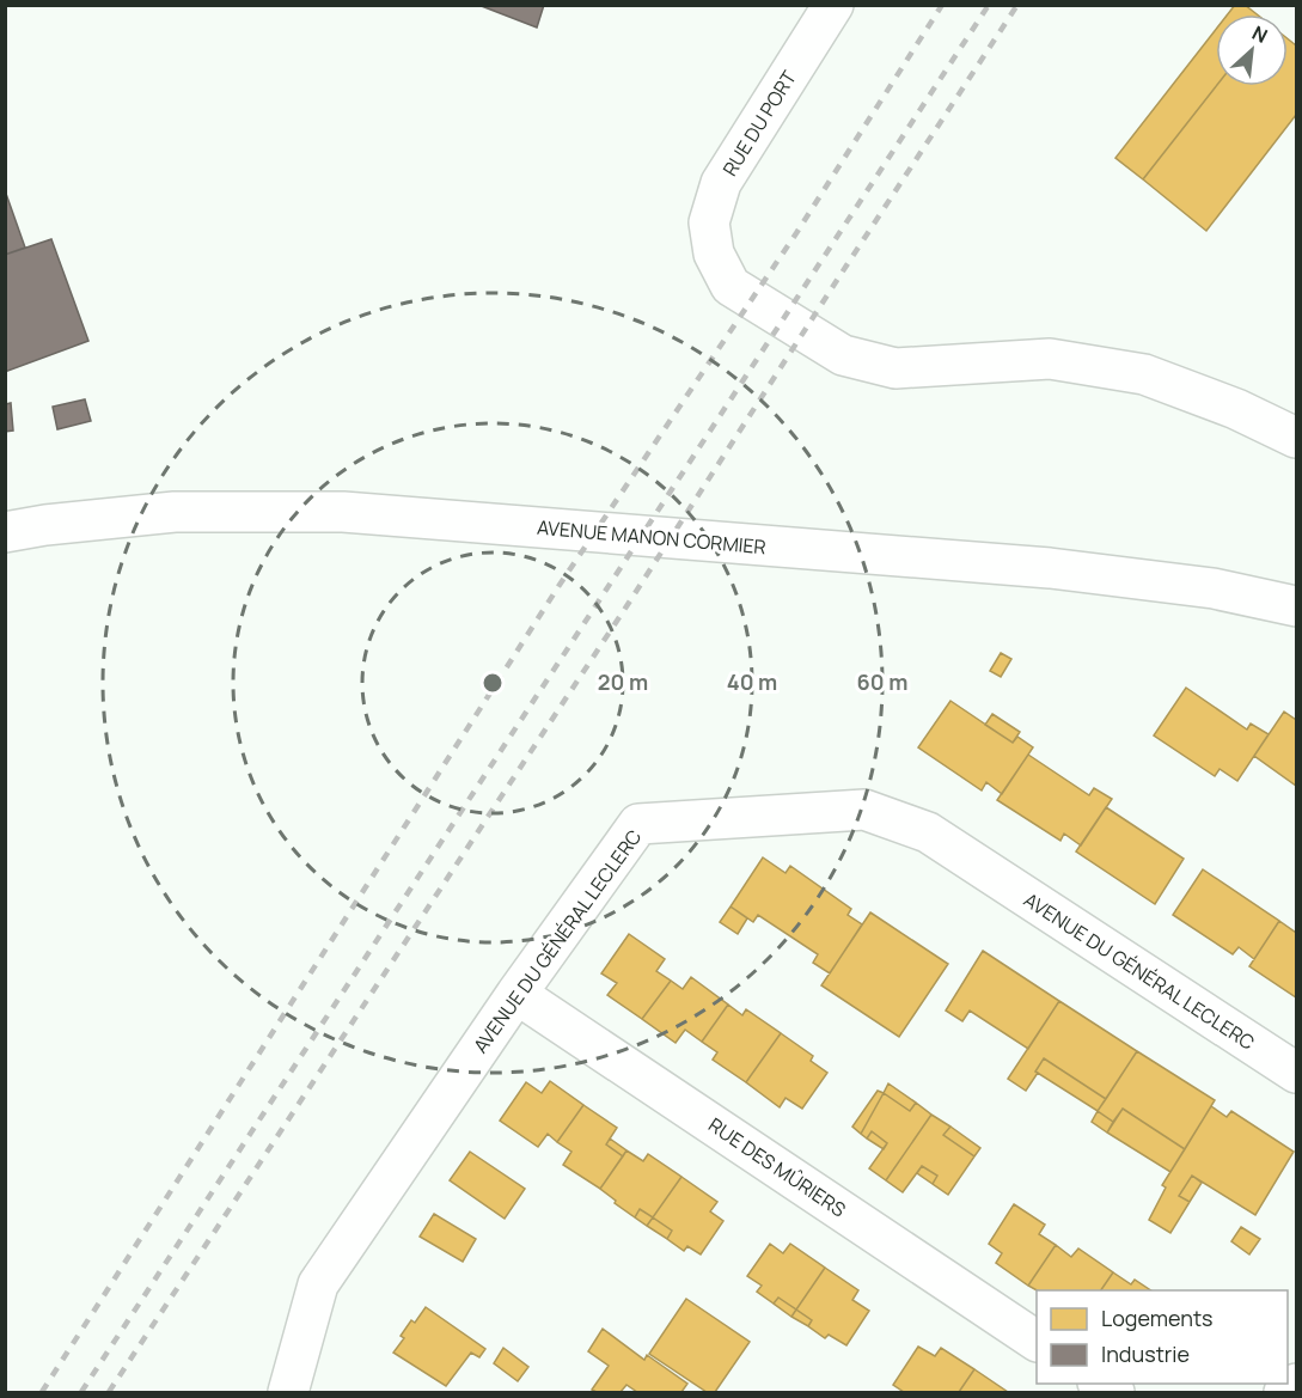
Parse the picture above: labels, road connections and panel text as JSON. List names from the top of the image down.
{
  "streets": {
    "street": [
      "RUE DU PORT",
      "AVENUE MANON CORMIER",
      "AVENUE DU GÉNÉRAL LECLERC",
      "RUE DES MÛRIERS"
    ]
  },
  "crossings": [
    ["AVENUE DU GÉNÉRAL LECLERC", "RUE DES MÛRIERS"]
  ],
  "legend": ["Logements", "Industrie"],
  "north": "top right",
  "rings": ["20 m", "40 m", "60 m"]
}
